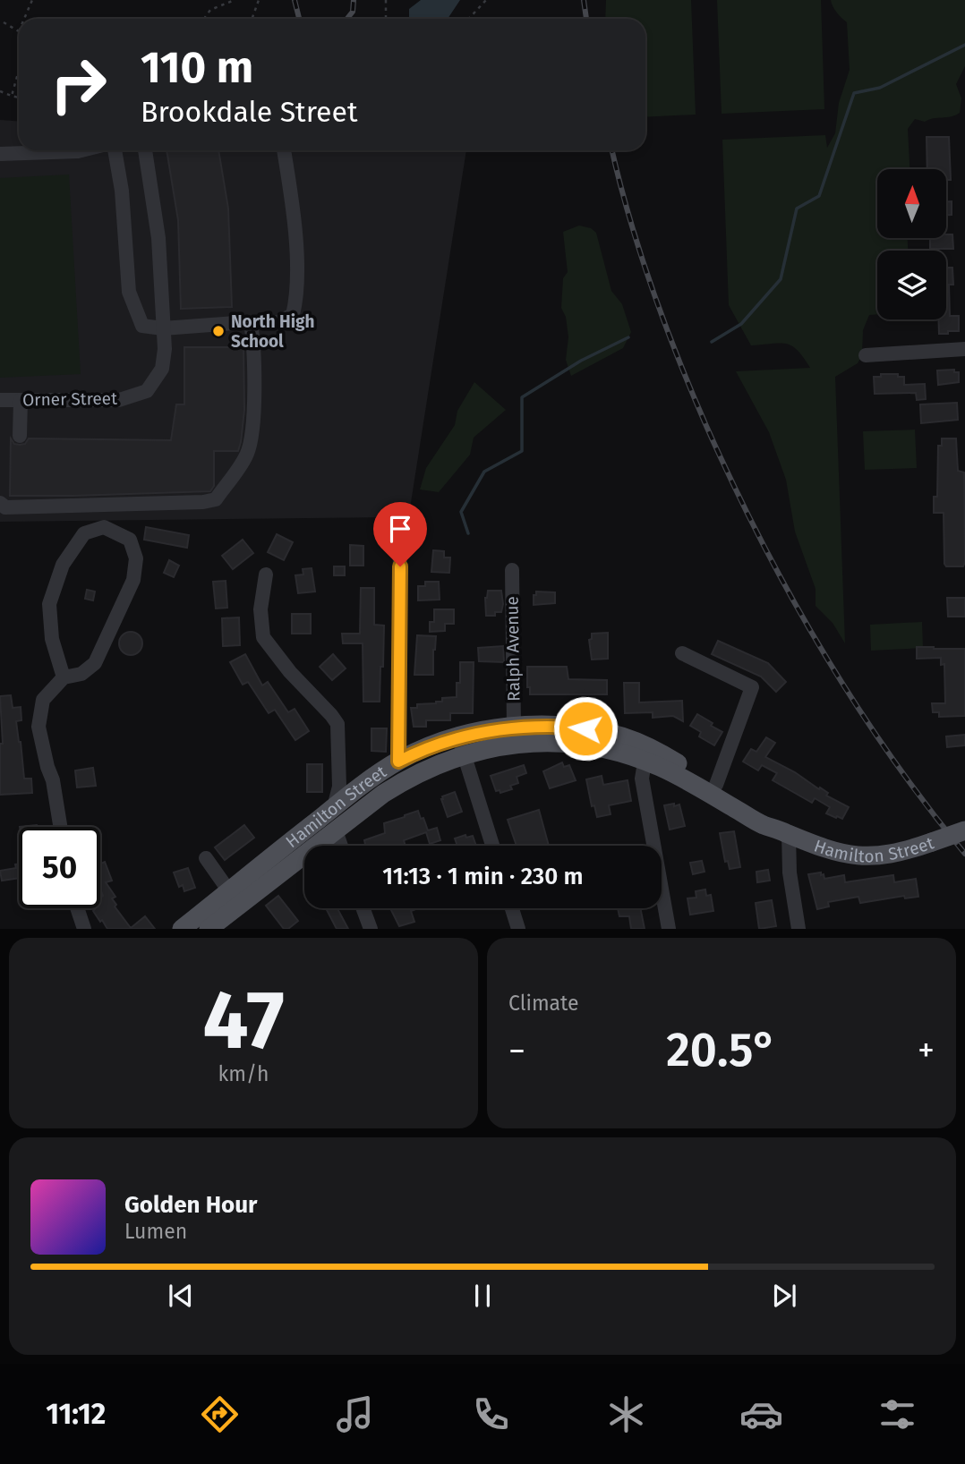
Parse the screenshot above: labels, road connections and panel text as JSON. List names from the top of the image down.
{
  "streets": {
    "main road": ["Hamilton Street"],
    "street": ["Orner Street", "Ralph Avenue"]
  },
  "crossings": [
    ["Ralph Avenue", "Hamilton Street"]
  ],
  "places": ["North High School"],
  "north": "top",
  "page": {
    "turn": ["110 m", "Brookdale Street"],
    "limit": "50",
    "trip": "11:13 · 1 min · 230 m",
    "tile": [
      ["47", "km/h"],
      "Climate"
    ],
    "heat": ["−", "20.5°", "+"],
    "song": ["Golden Hour", "Lumen"],
    "tabs": "11:12"
  }
}
